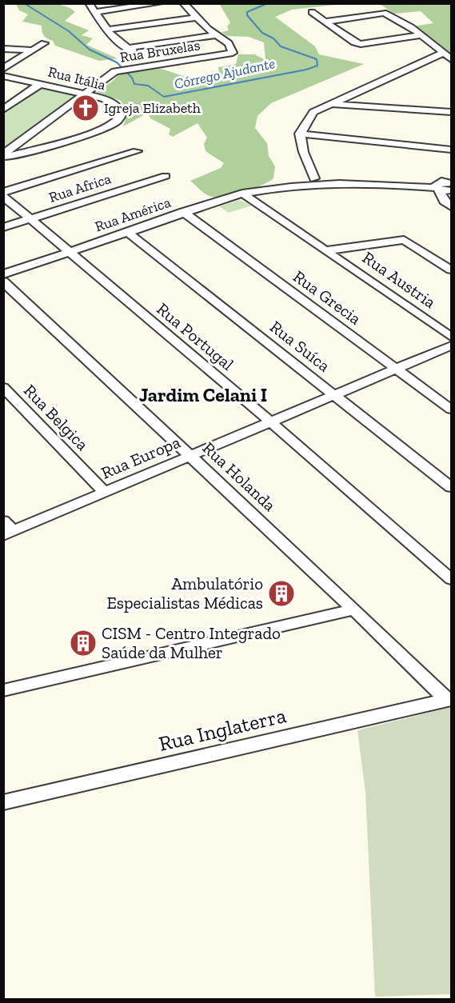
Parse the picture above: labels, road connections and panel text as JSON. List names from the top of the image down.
{
  "streets": {
    "street": [
      "Rua Bruxelas",
      "Rua Itália",
      "Rua Africa",
      "Rua América",
      "Rua Austria",
      "Rua Grecia",
      "Rua Portugal",
      "Rua Suíca",
      "Rua Belgica",
      "Rua Europa",
      "Rua Holanda",
      "Rua Inglaterra"
    ]
  },
  "crossings": [
    ["Rua Bruxelas", "Rua Itália"],
    ["Rua Africa", "Rua Portugal"],
    ["Rua América", "Rua Austria"],
    ["Rua América", "Rua Grecia"],
    ["Rua América", "Rua Portugal"],
    ["Rua América", "Rua Suíca"],
    ["Rua Grecia", "Rua Europa"],
    ["Rua Portugal", "Rua Europa"],
    ["Rua Suíca", "Rua Europa"],
    ["Rua Belgica", "Rua Europa"],
    ["Rua Europa", "Rua Holanda"],
    ["Rua Holanda", "Rua Inglaterra"]
  ],
  "districts": ["Jardim Celani I"],
  "water": ["Córrego Ajudante"],
  "places": {
    "church": ["Igreja Elizabeth"],
    "building": ["Ambulatório Especialistas Médicas", "CISM - Centro Integrado Saúde da Mulher"]
  }
}
